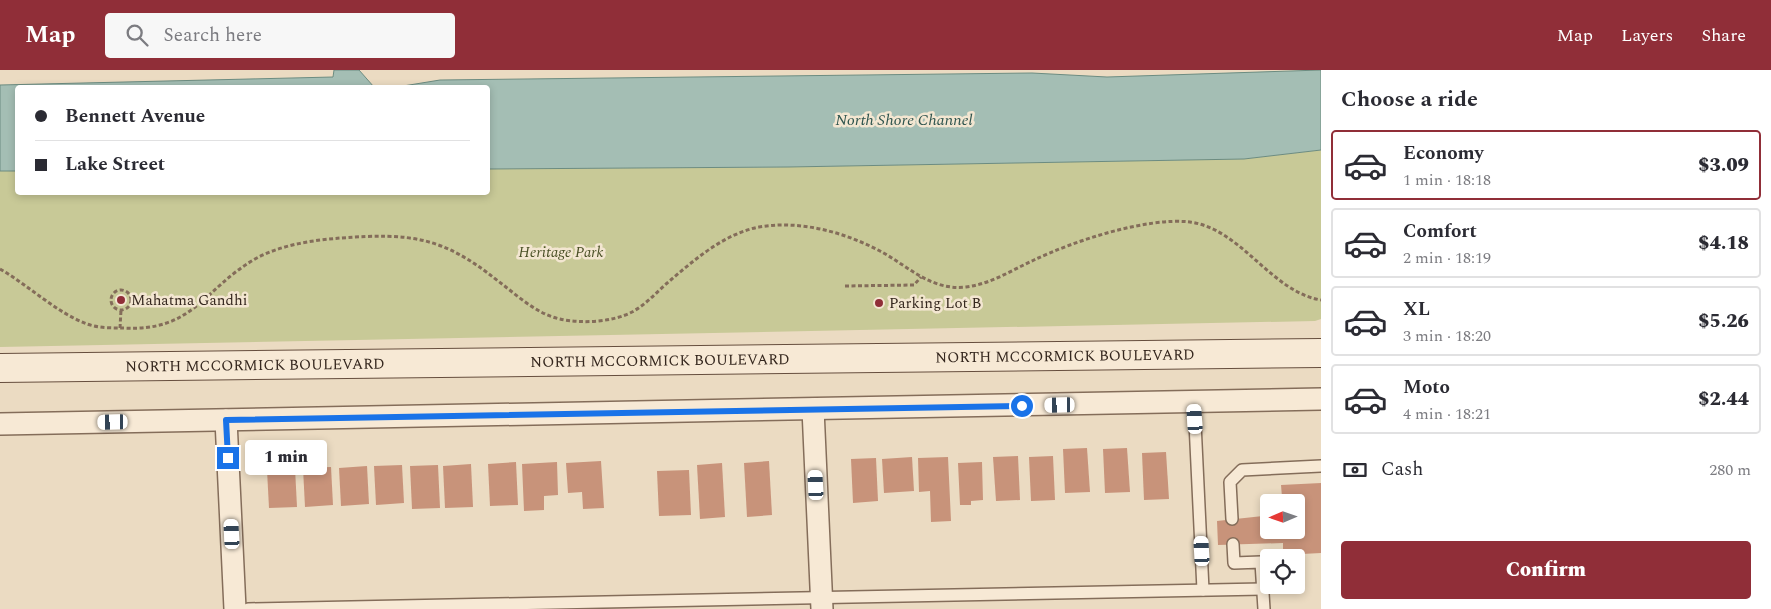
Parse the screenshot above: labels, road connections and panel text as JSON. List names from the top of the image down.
{
  "streets": {
    "main road": ["NORTH MCCORMICK BOULEVARD"]
  },
  "water": ["North Shore Channel"],
  "parks": ["Heritage Park"],
  "places": ["Mahatma Gandhi", "Parking Lot B"],
  "north": "left",
  "page": {
    "header": "Map",
    "search": "Search here",
    "nav": ["Map", "Layers", "Share"],
    "heading": "Choose a ride",
    "banner": ["Bennett Avenue", "Lake Street"],
    "list": [
      {
        "name": "Economy",
        "note": "1 min · 18:18",
        "value": "$3.09"
      },
      {
        "name": "Comfort",
        "note": "2 min · 18:19",
        "value": "$4.18"
      },
      {
        "name": "XL",
        "note": "3 min · 18:20",
        "value": "$5.26"
      },
      {
        "name": "Moto",
        "note": "4 min · 18:21",
        "value": "$2.44"
      }
    ],
    "bubble": "1 min",
    "pay": ["Cash", "280 m"],
    "buttons": "Confirm"
  }
}
